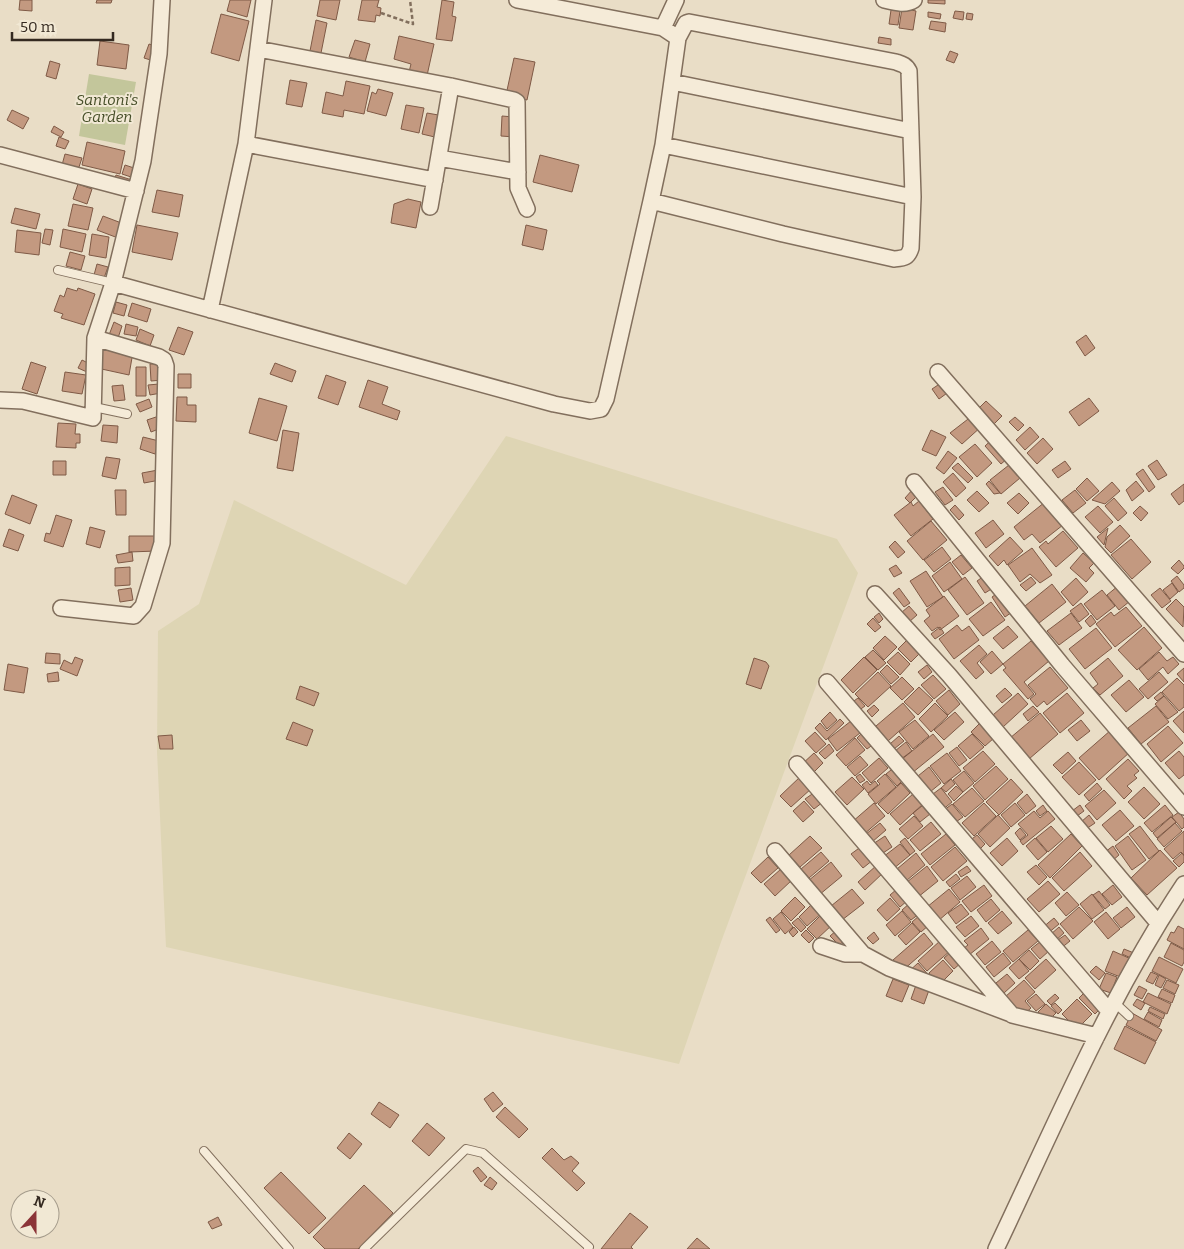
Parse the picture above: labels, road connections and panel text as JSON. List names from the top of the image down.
{
  "parks": ["Santoni's Garden"],
  "scale_bar": "50 m",
  "north": "top"
}
